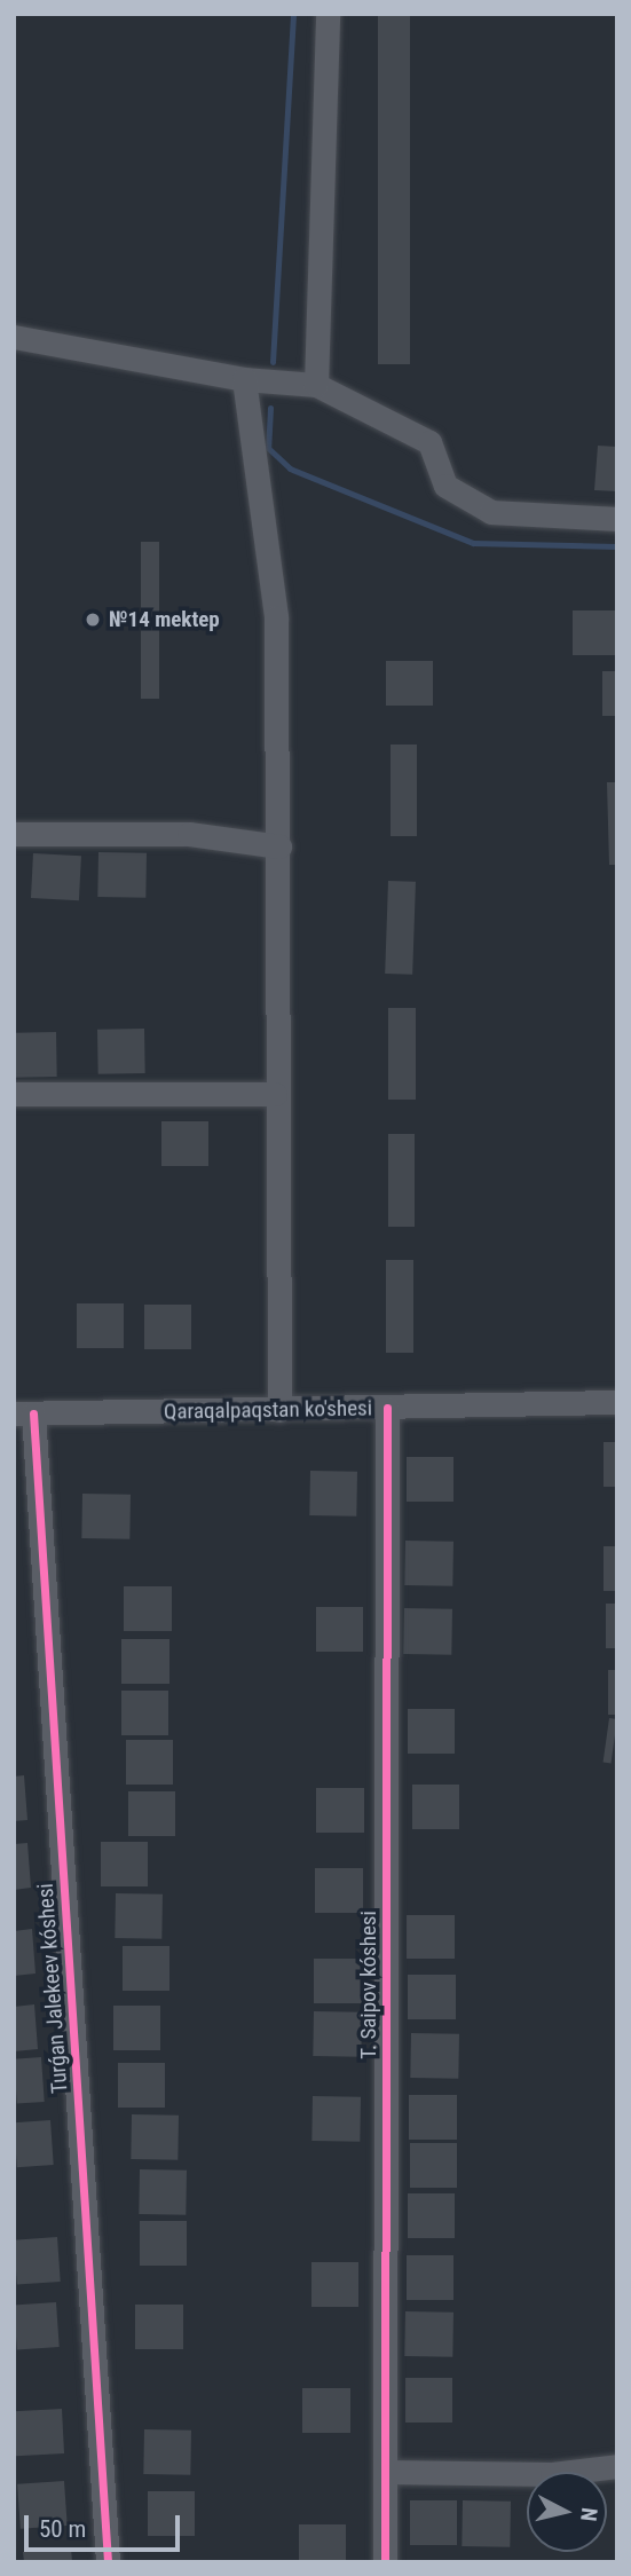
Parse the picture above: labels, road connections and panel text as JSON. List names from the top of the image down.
{
  "streets": {
    "street": ["Qaraqalpaqstan ko'shesi", "T. Saipov kóshesi", "Turǵan Jalekeev kóshesi"]
  },
  "crossings": [
    ["Qaraqalpaqstan ko'shesi", "T. Saipov kóshesi"],
    ["Qaraqalpaqstan ko'shesi", "Turǵan Jalekeev kóshesi"]
  ],
  "places": ["№14 mektep"],
  "scale_bar": "50 m",
  "north": "right"
}
